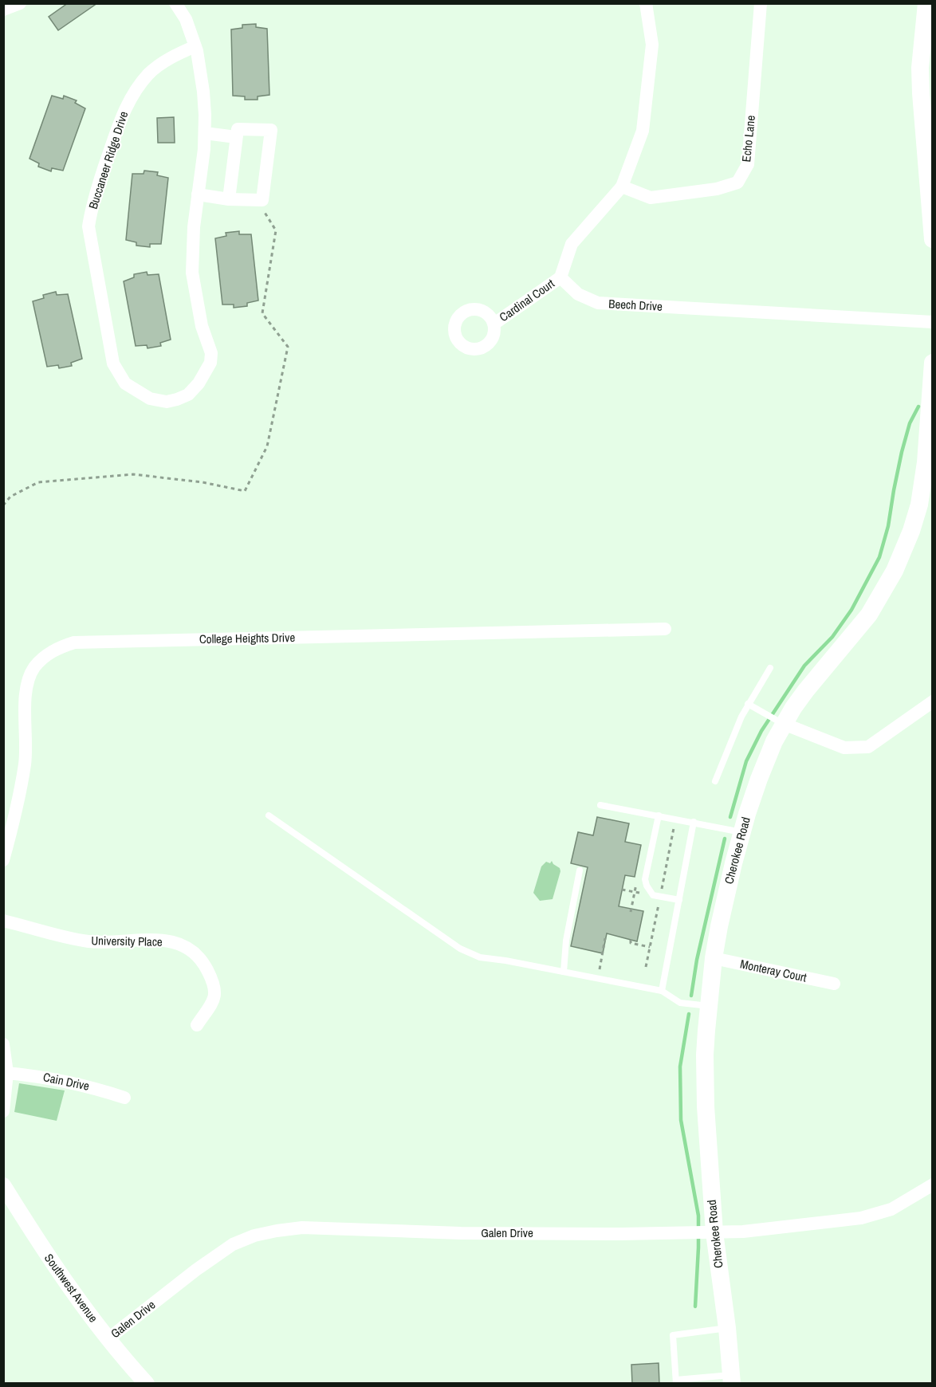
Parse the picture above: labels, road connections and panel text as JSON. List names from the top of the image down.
{
  "streets": {
    "main road": ["Cherokee Road"],
    "street": [
      "Echo Lane",
      "Buccaneer Ridge Drive",
      "Cardinal Court",
      "Beech Drive",
      "College Heights Drive",
      "University Place",
      "Monteray Court",
      "Cain Drive",
      "Galen Drive",
      "Southwest Avenue"
    ]
  },
  "crossings": [
    ["Cardinal Court", "Beech Drive"],
    ["Cherokee Road", "Monteray Court"],
    ["Cherokee Road", "Galen Drive"],
    ["Galen Drive", "Southwest Avenue"]
  ]
}
